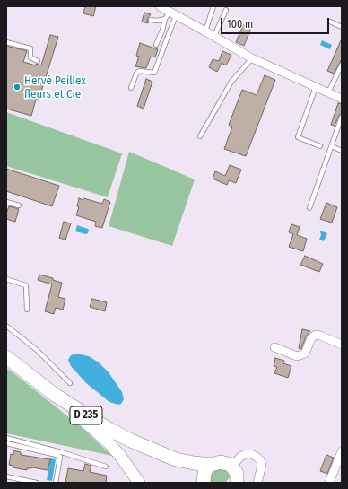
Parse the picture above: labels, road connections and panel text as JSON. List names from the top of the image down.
{
  "streets": {
    "main road": ["D 235"]
  },
  "places": ["Hervé Peillex fleurs et Cie"],
  "scale_bar": "100 m"
}
